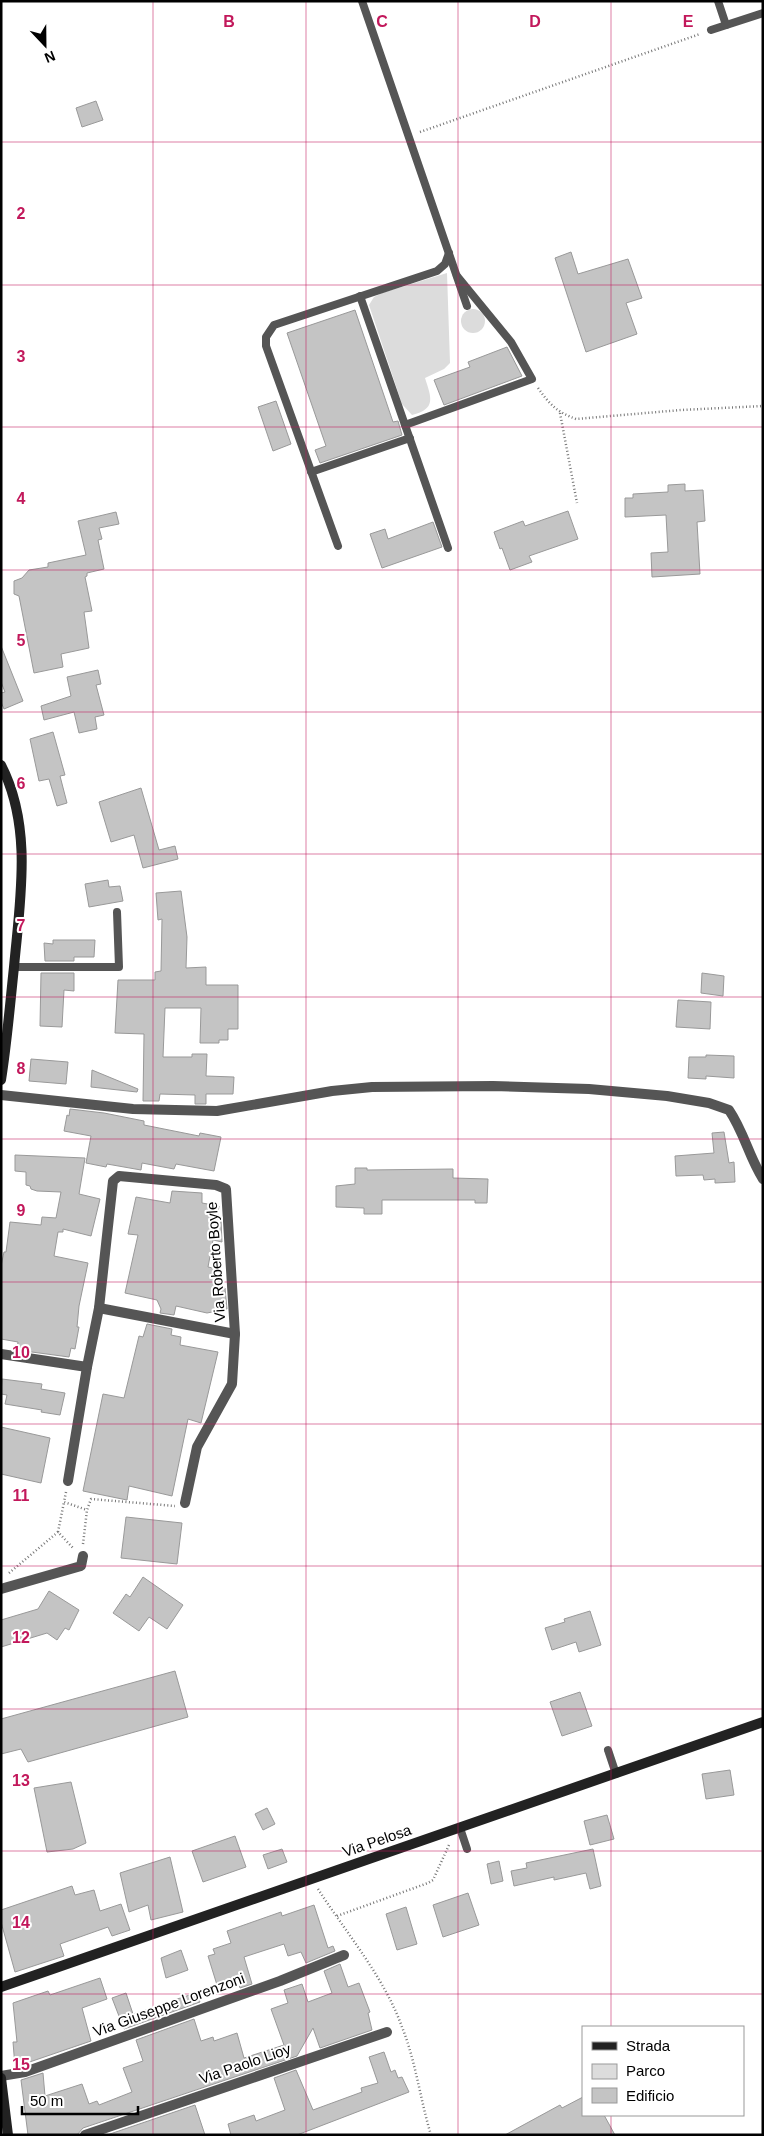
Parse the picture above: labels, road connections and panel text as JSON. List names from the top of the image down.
{
  "streets": {
    "street": [
      "Via Roberto Boyle",
      "Via Pelosa",
      "Via Giuseppe Lorenzoni",
      "Via Paolo Lioy"
    ]
  },
  "legend": ["Strada", "Parco", "Edificio"],
  "scale_bar": "50 m",
  "north": "bottom",
  "grid": {
    "columns": [
      "B",
      "C",
      "D",
      "E"
    ],
    "rows": [
      "2",
      "3",
      "4",
      "5",
      "6",
      "7",
      "8",
      "9",
      "10",
      "11",
      "12",
      "13",
      "14",
      "15"
    ]
  }
}
